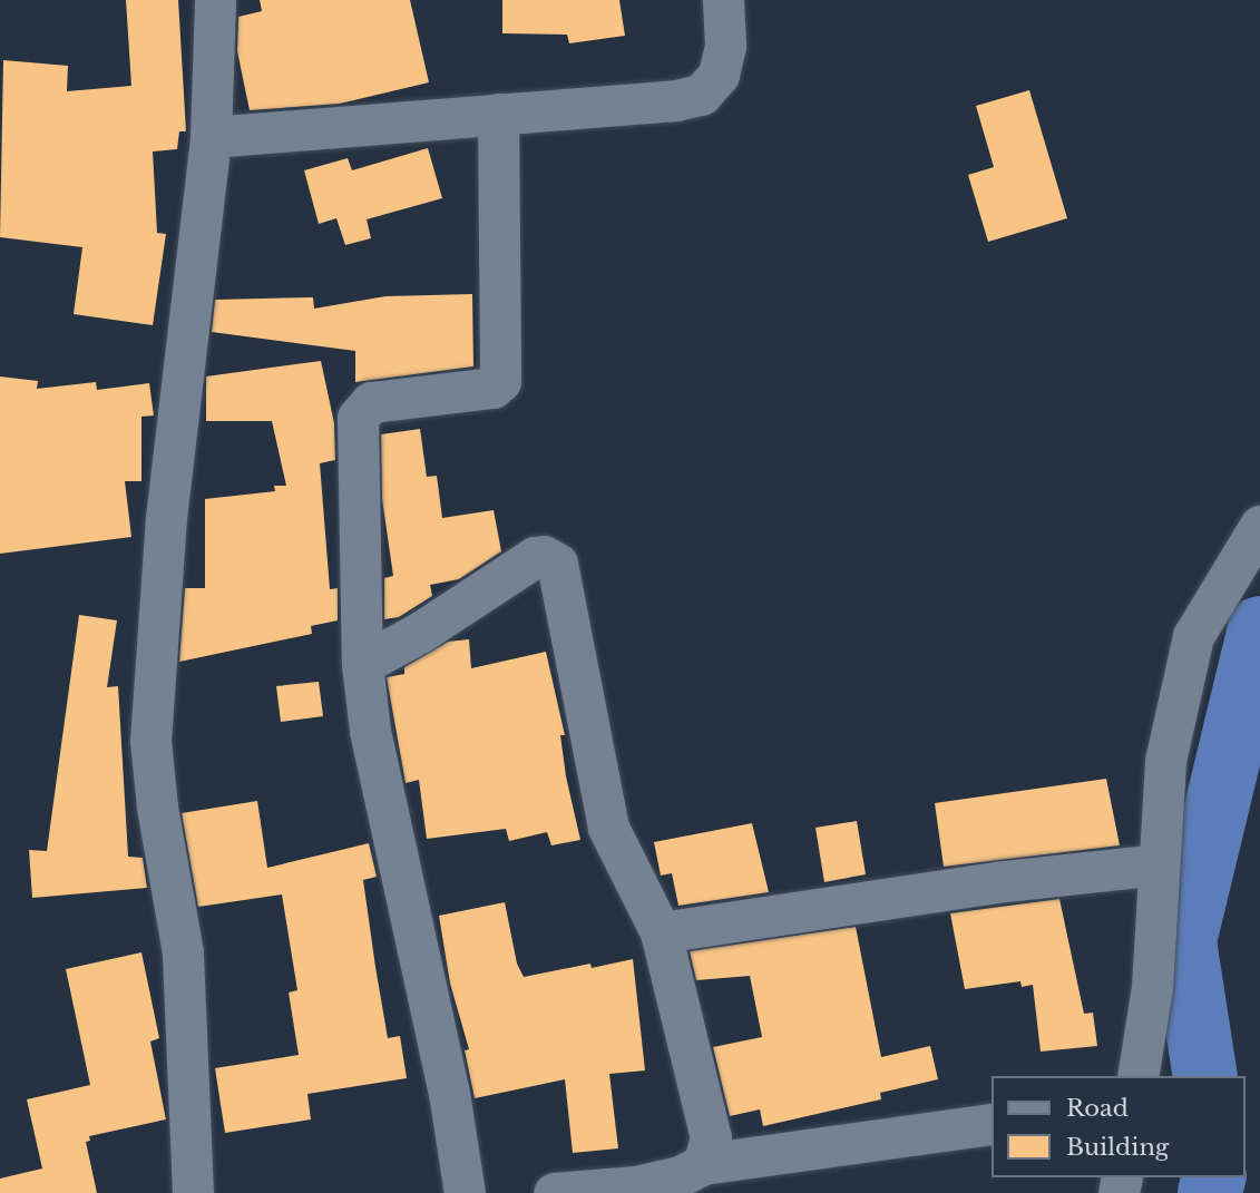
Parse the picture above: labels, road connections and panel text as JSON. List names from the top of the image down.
{
  "legend": ["Road", "Building"]
}
